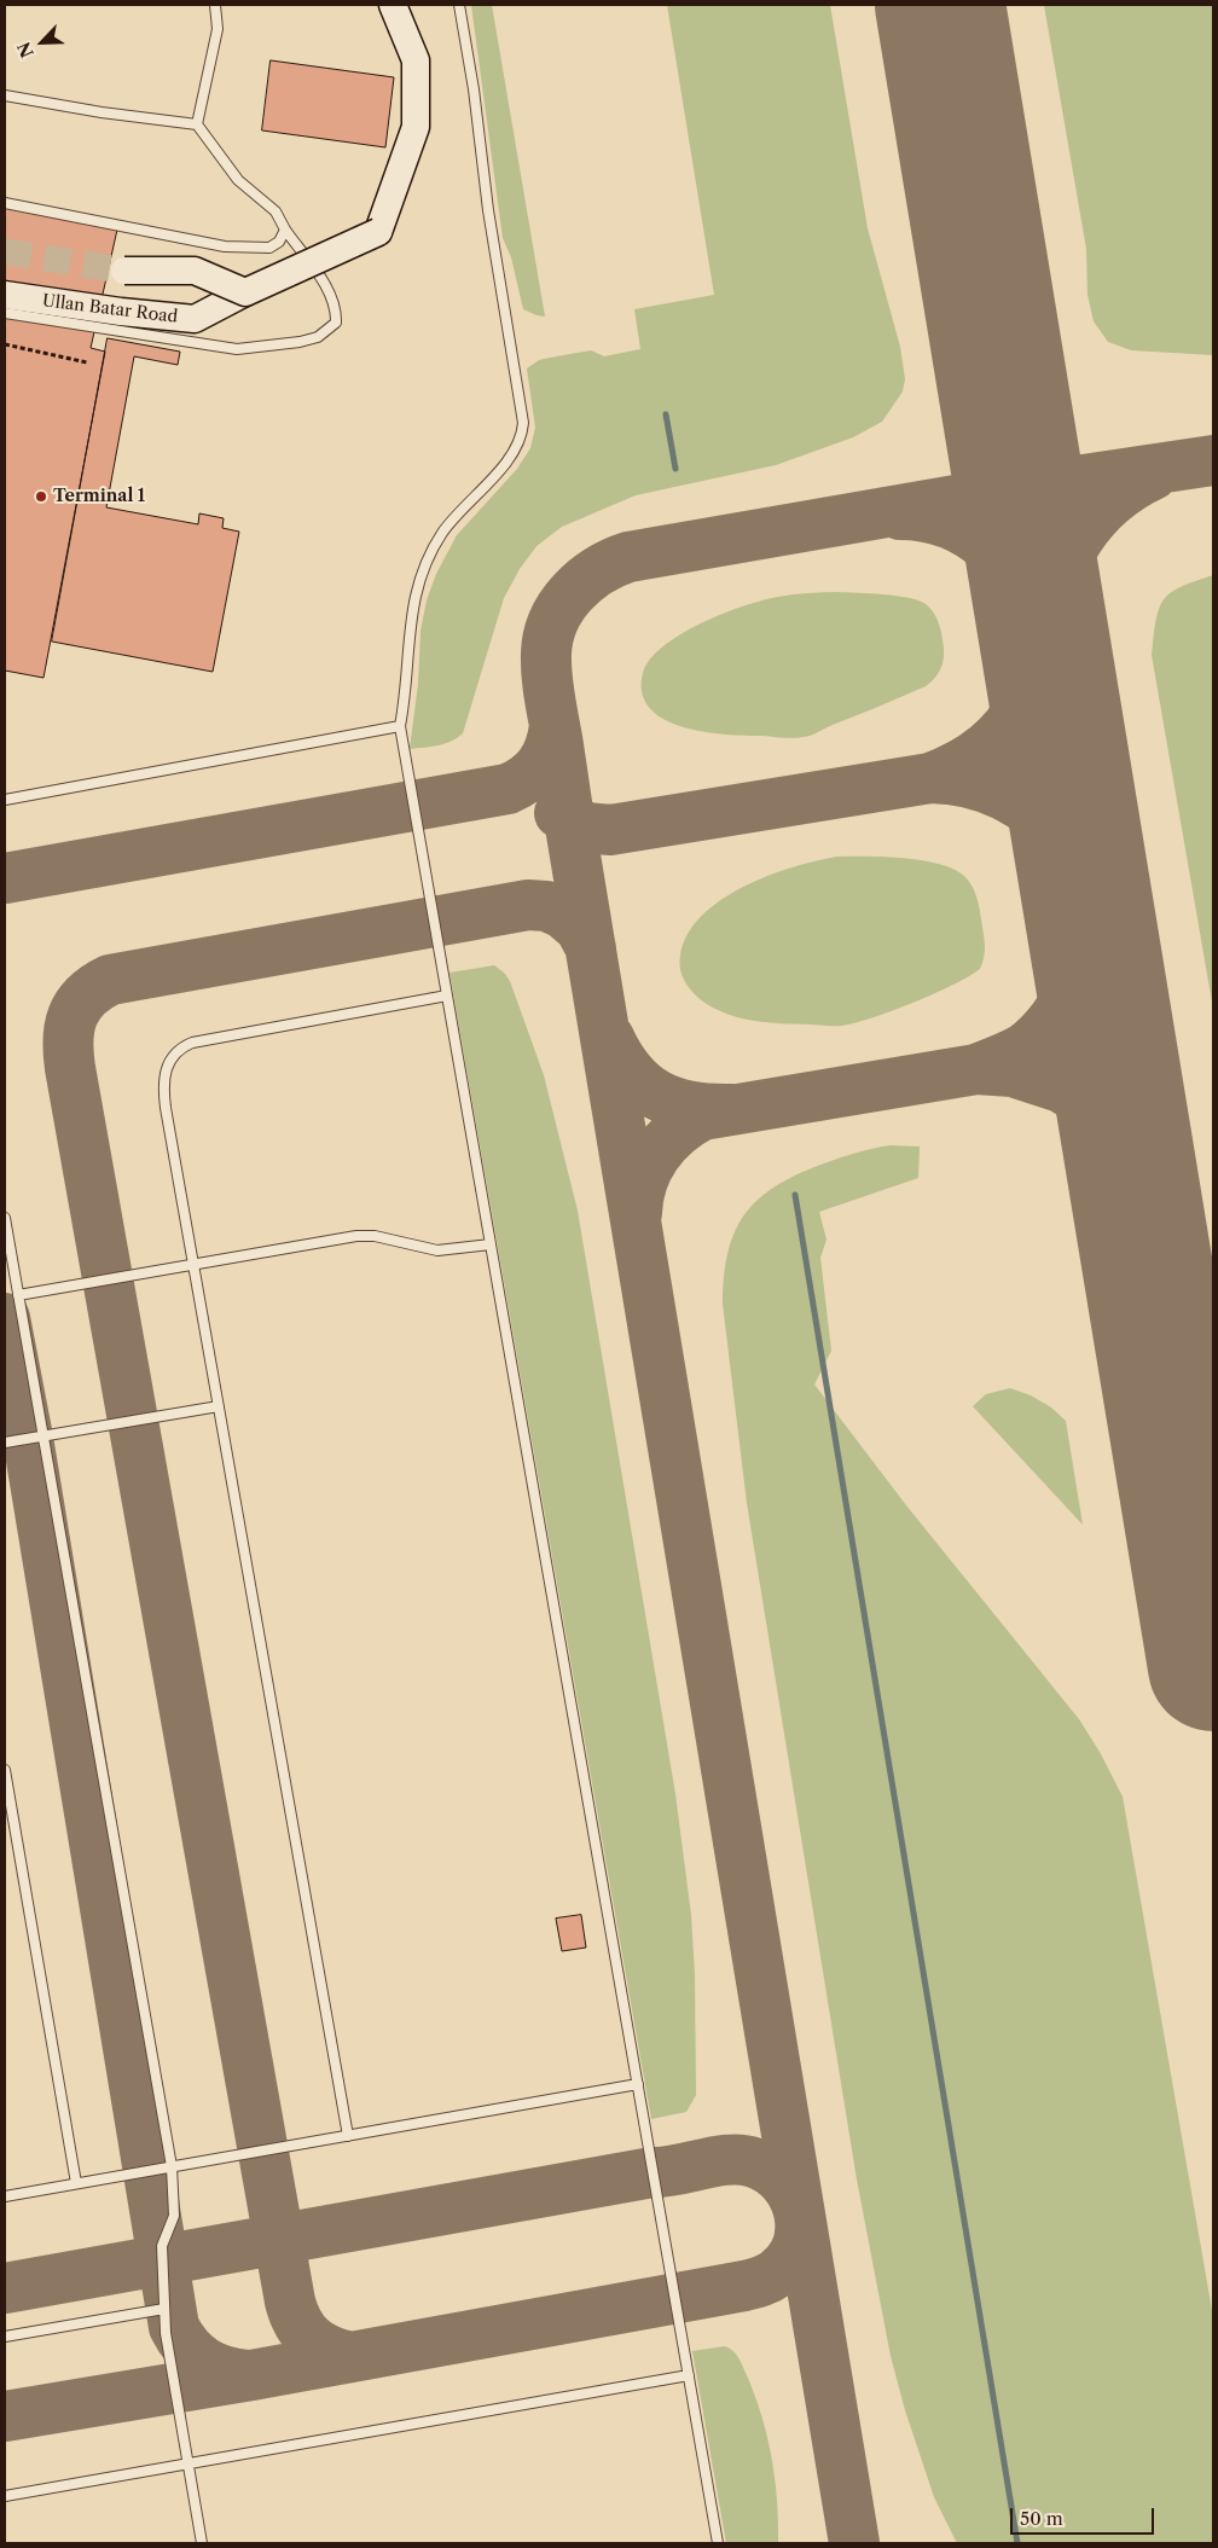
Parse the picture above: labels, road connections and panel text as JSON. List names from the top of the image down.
{
  "streets": {
    "street": ["Ullan Batar Road"]
  },
  "places": ["Terminal 1"],
  "scale_bar": "50 m",
  "north": "bottom left"
}
